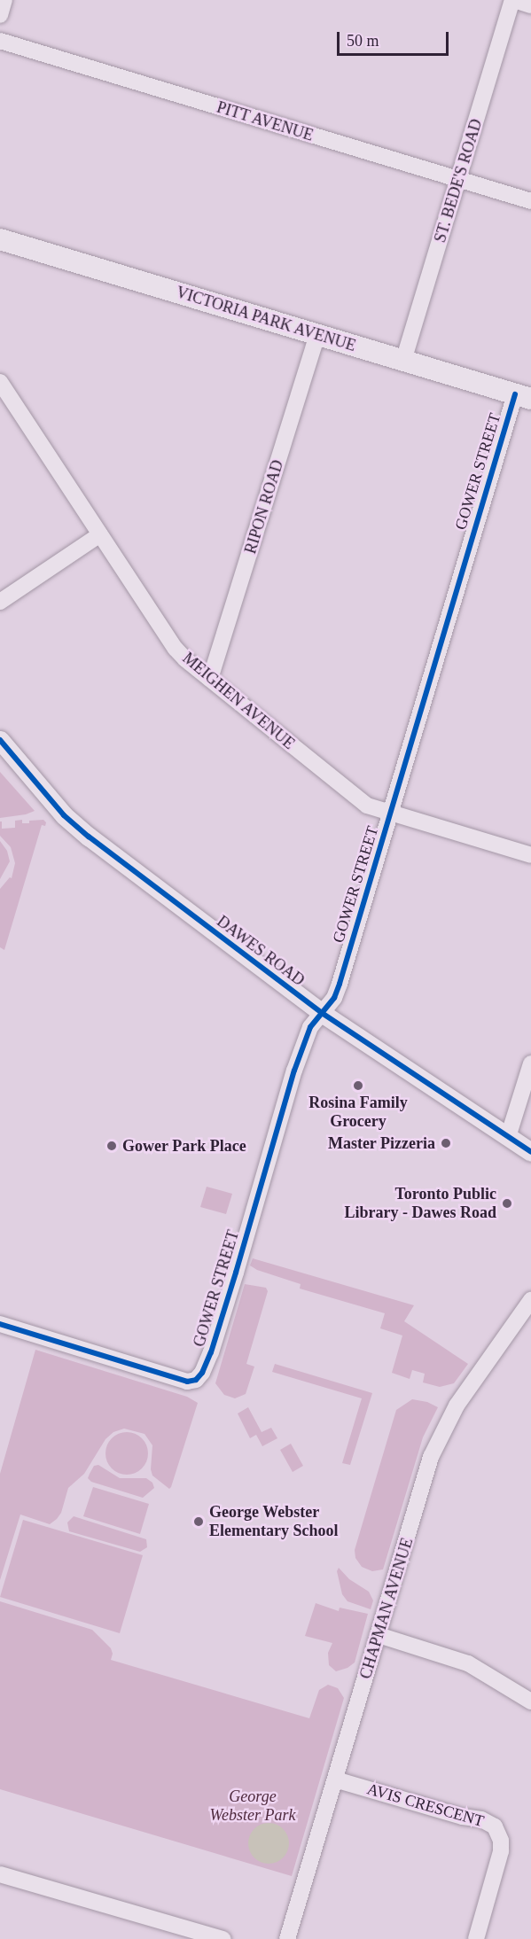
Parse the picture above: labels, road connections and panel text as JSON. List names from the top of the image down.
{
  "streets": {
    "main road": ["VICTORIA PARK AVENUE"],
    "street": [
      "PITT AVENUE",
      "ST. BEDE'S ROAD",
      "GOWER STREET",
      "RIPON ROAD",
      "MEIGHEN AVENUE",
      "DAWES ROAD",
      "CHAPMAN AVENUE",
      "AVIS CRESCENT"
    ]
  },
  "crossings": [
    ["PITT AVENUE", "ST. BEDE'S ROAD"],
    ["ST. BEDE'S ROAD", "VICTORIA PARK AVENUE"],
    ["VICTORIA PARK AVENUE", "GOWER STREET"],
    ["VICTORIA PARK AVENUE", "RIPON ROAD"],
    ["GOWER STREET", "MEIGHEN AVENUE"],
    ["GOWER STREET", "DAWES ROAD"],
    ["RIPON ROAD", "MEIGHEN AVENUE"],
    ["CHAPMAN AVENUE", "AVIS CRESCENT"]
  ],
  "parks": ["George Webster Park"],
  "places": [
    "Rosina Family Grocery",
    "Master Pizzeria",
    "Gower Park Place",
    "Toronto Public Library - Dawes Road",
    "George Webster Elementary School"
  ],
  "scale_bar": "50 m"
}
